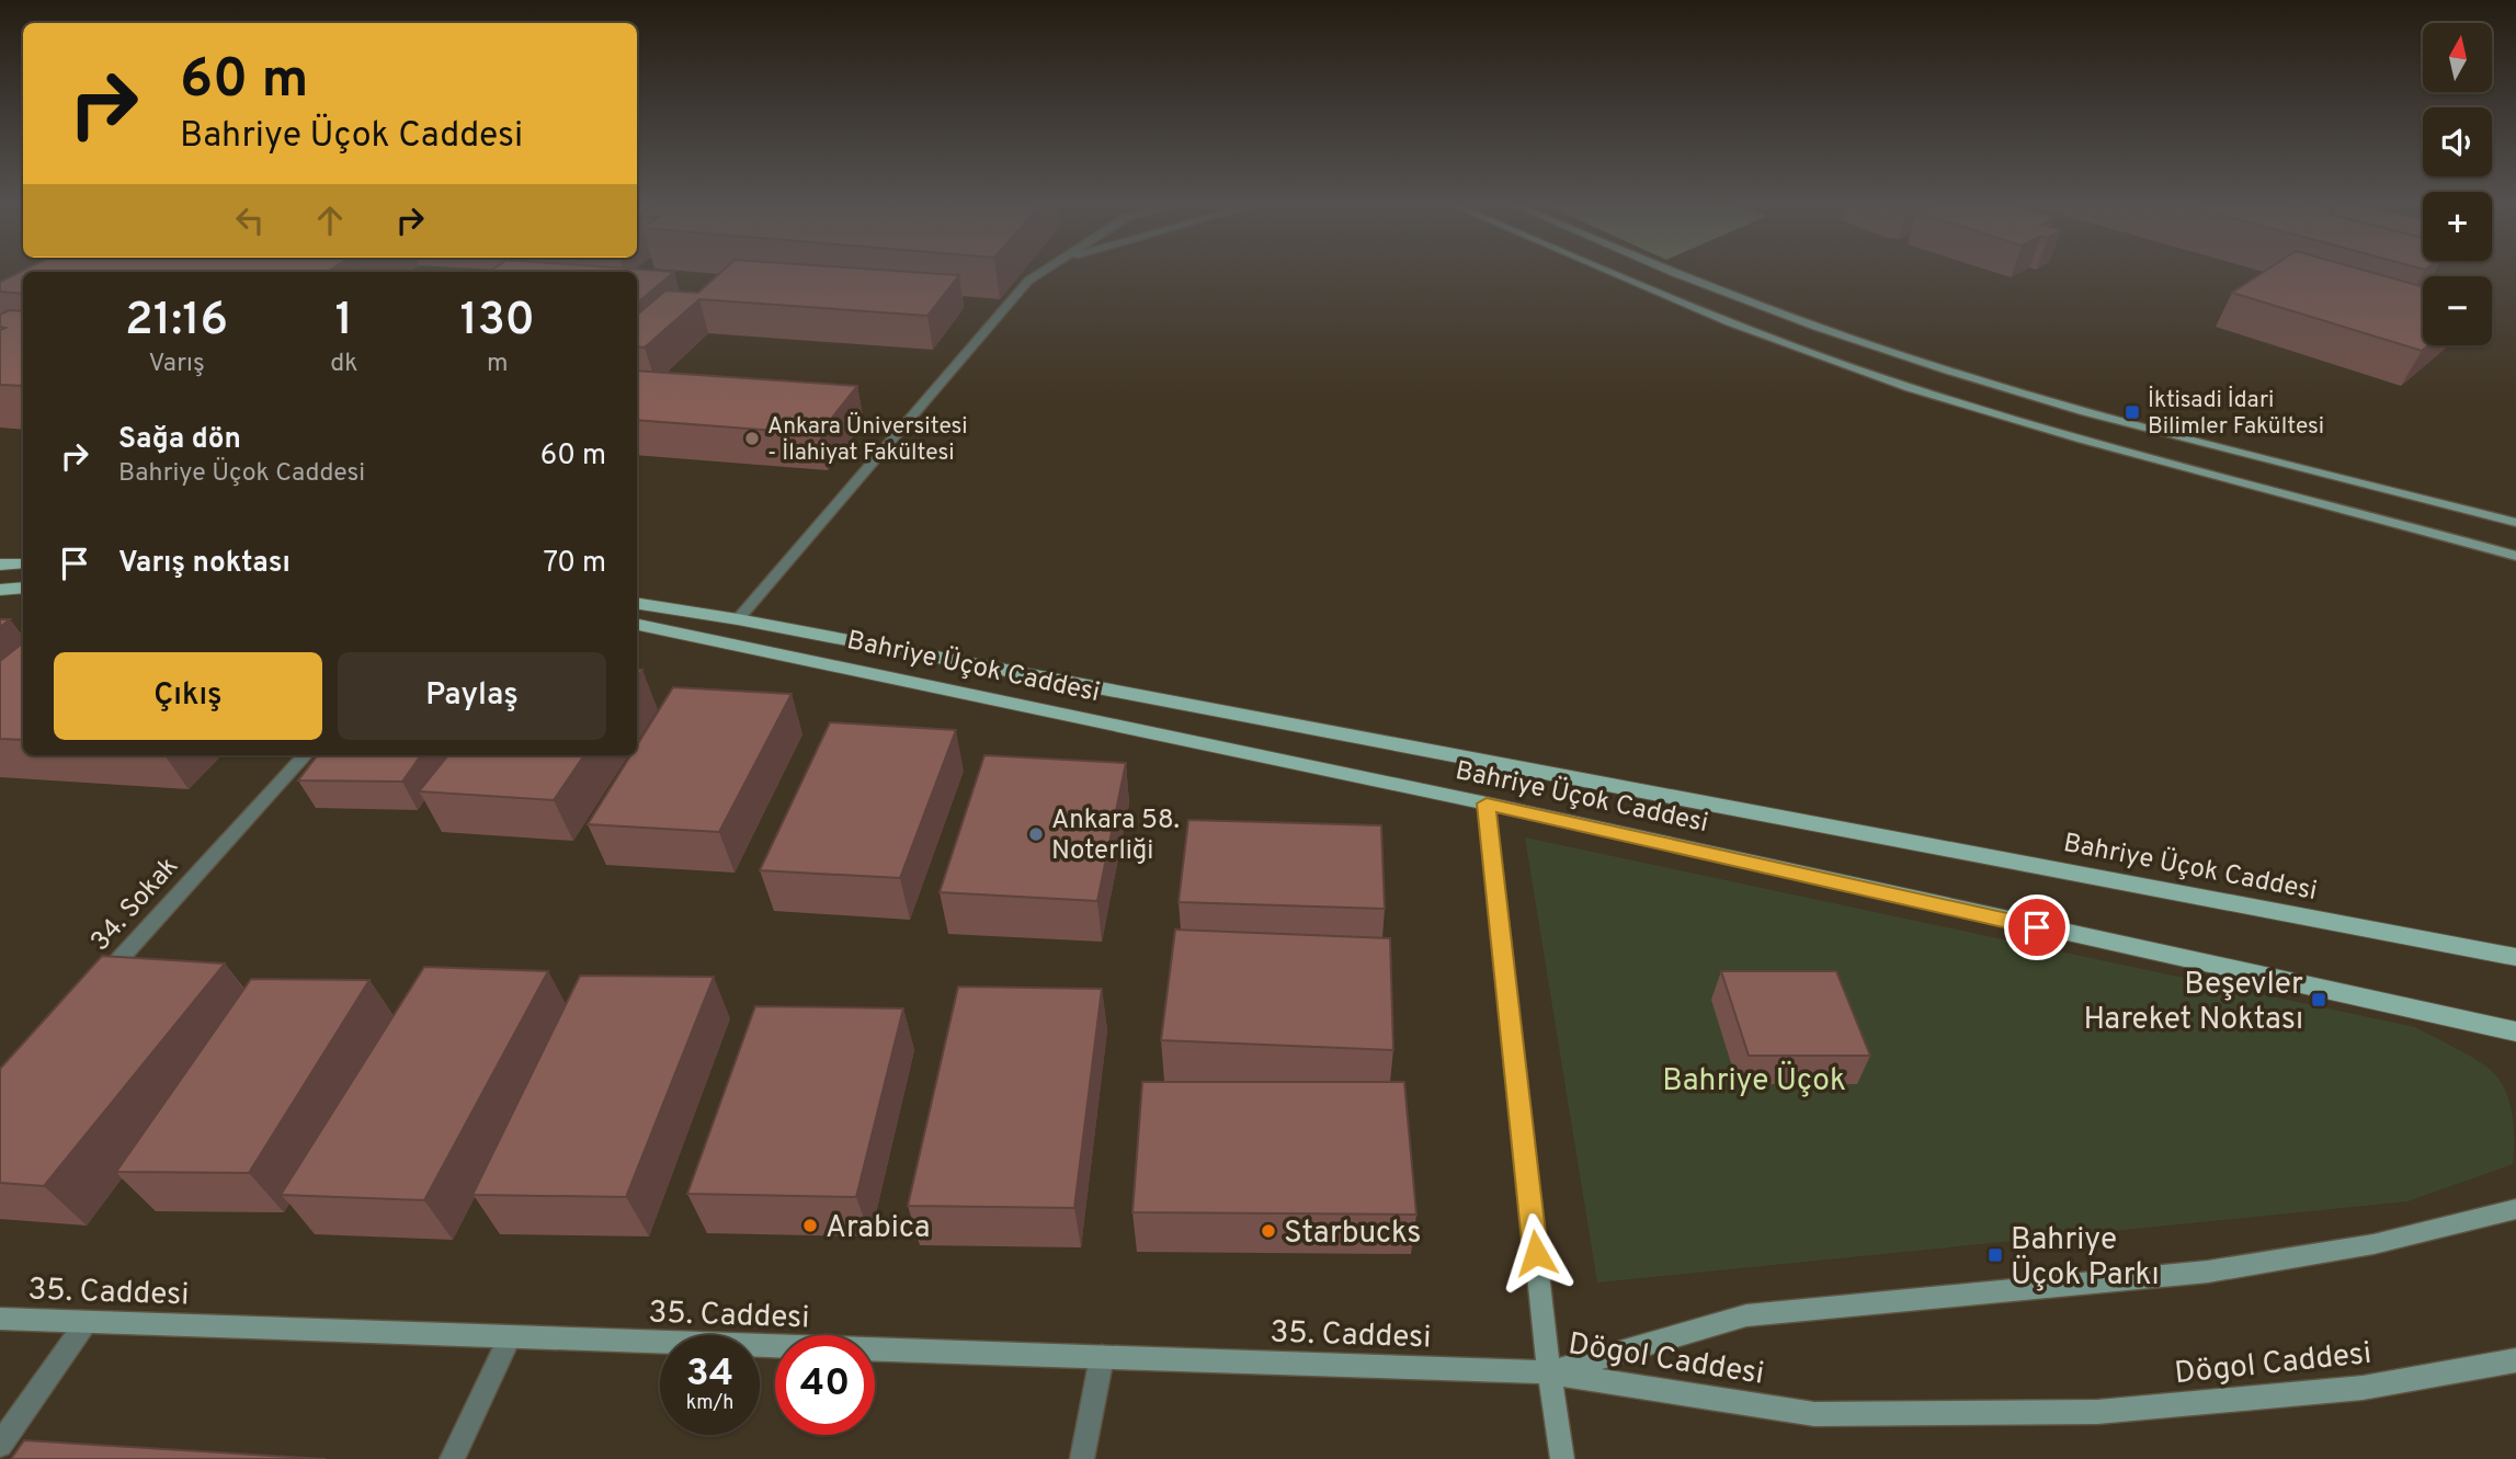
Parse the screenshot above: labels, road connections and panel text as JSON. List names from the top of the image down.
{
  "streets": {
    "main road": ["Bahriye Üçok Caddesi", "35. Caddesi", "Dögol Caddesi"],
    "street": ["34. Sokak"]
  },
  "crossings": [
    ["35. Caddesi", "Dögol Caddesi"]
  ],
  "parks": ["Bahriye Üçok"],
  "places": {
    "transit": ["İktisadi İdari Bilimler Fakültesi", "Beşevler Hareket Noktası", "Bahriye Üçok Parkı"],
    "other": [
      "Ankara Üniversitesi - İlahiyat Fakültesi",
      "Ankara 58. Noterliği",
      "Arabica",
      "Starbucks"
    ]
  },
  "north": "top",
  "page": {
    "map_buttons": ["+", "−"],
    "turn": ["60 m", "Bahriye Üçok Caddesi"],
    "eta": [
      "21:16",
      "Varış",
      "1",
      "dk",
      "130",
      "m"
    ],
    "list": [
      {
        "name": "Sağa dön",
        "note": "Bahriye Üçok Caddesi",
        "value": "60 m"
      },
      {
        "name": "Varış noktası",
        "value": "70 m"
      }
    ],
    "buttons": ["Çıkış", "Paylaş"],
    "speed": "34 km/h",
    "limit": "40"
  }
}
